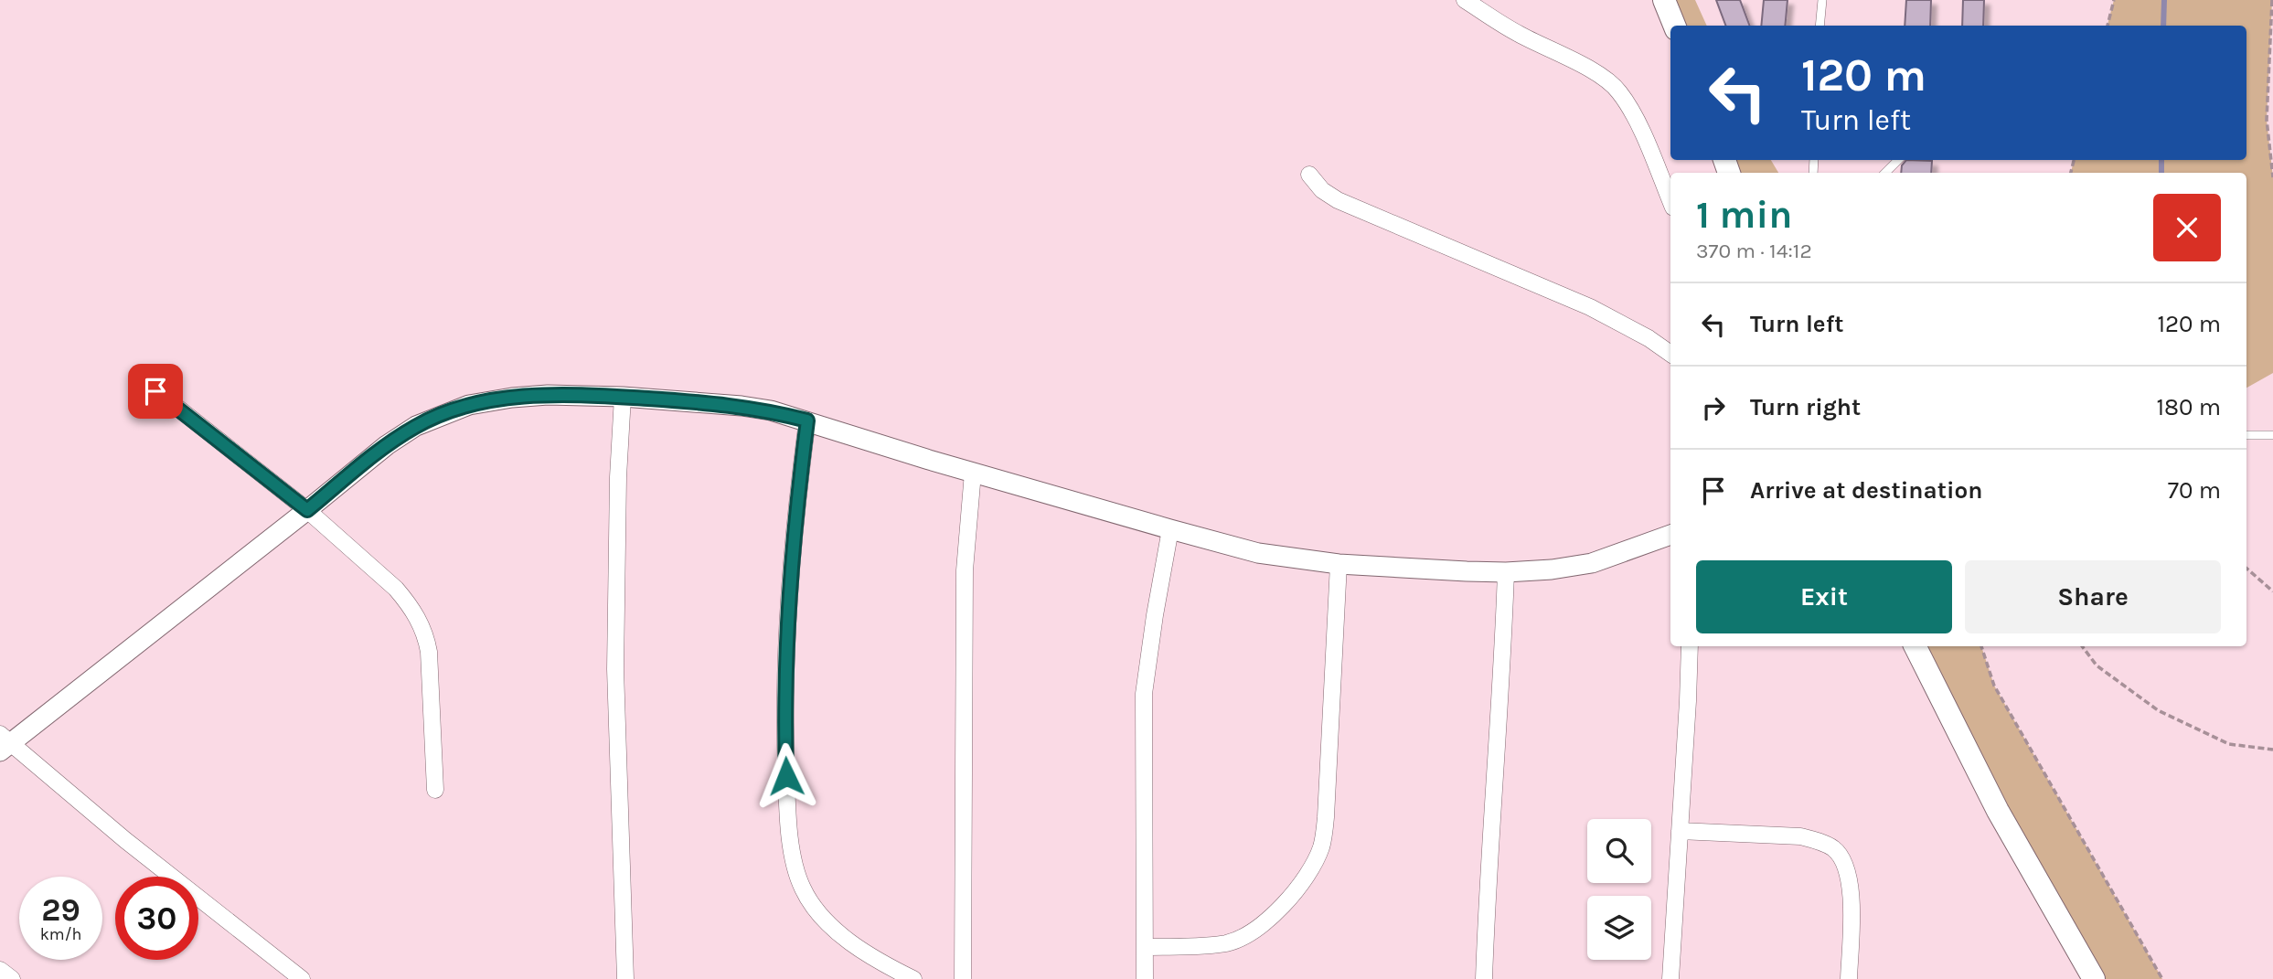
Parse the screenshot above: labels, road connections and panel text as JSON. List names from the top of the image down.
{
  "page": {
    "turn": ["120 m", "Turn left"],
    "heading": ["1 min", "370 m · 14:12"],
    "list": [
      {
        "name": "Turn left",
        "value": "120 m"
      },
      {
        "name": "Turn right",
        "value": "180 m"
      },
      {
        "name": "Arrive at destination",
        "value": "70 m"
      }
    ],
    "buttons": ["Exit", "Share"],
    "speed": "29 km/h",
    "limit": "30"
  }
}
